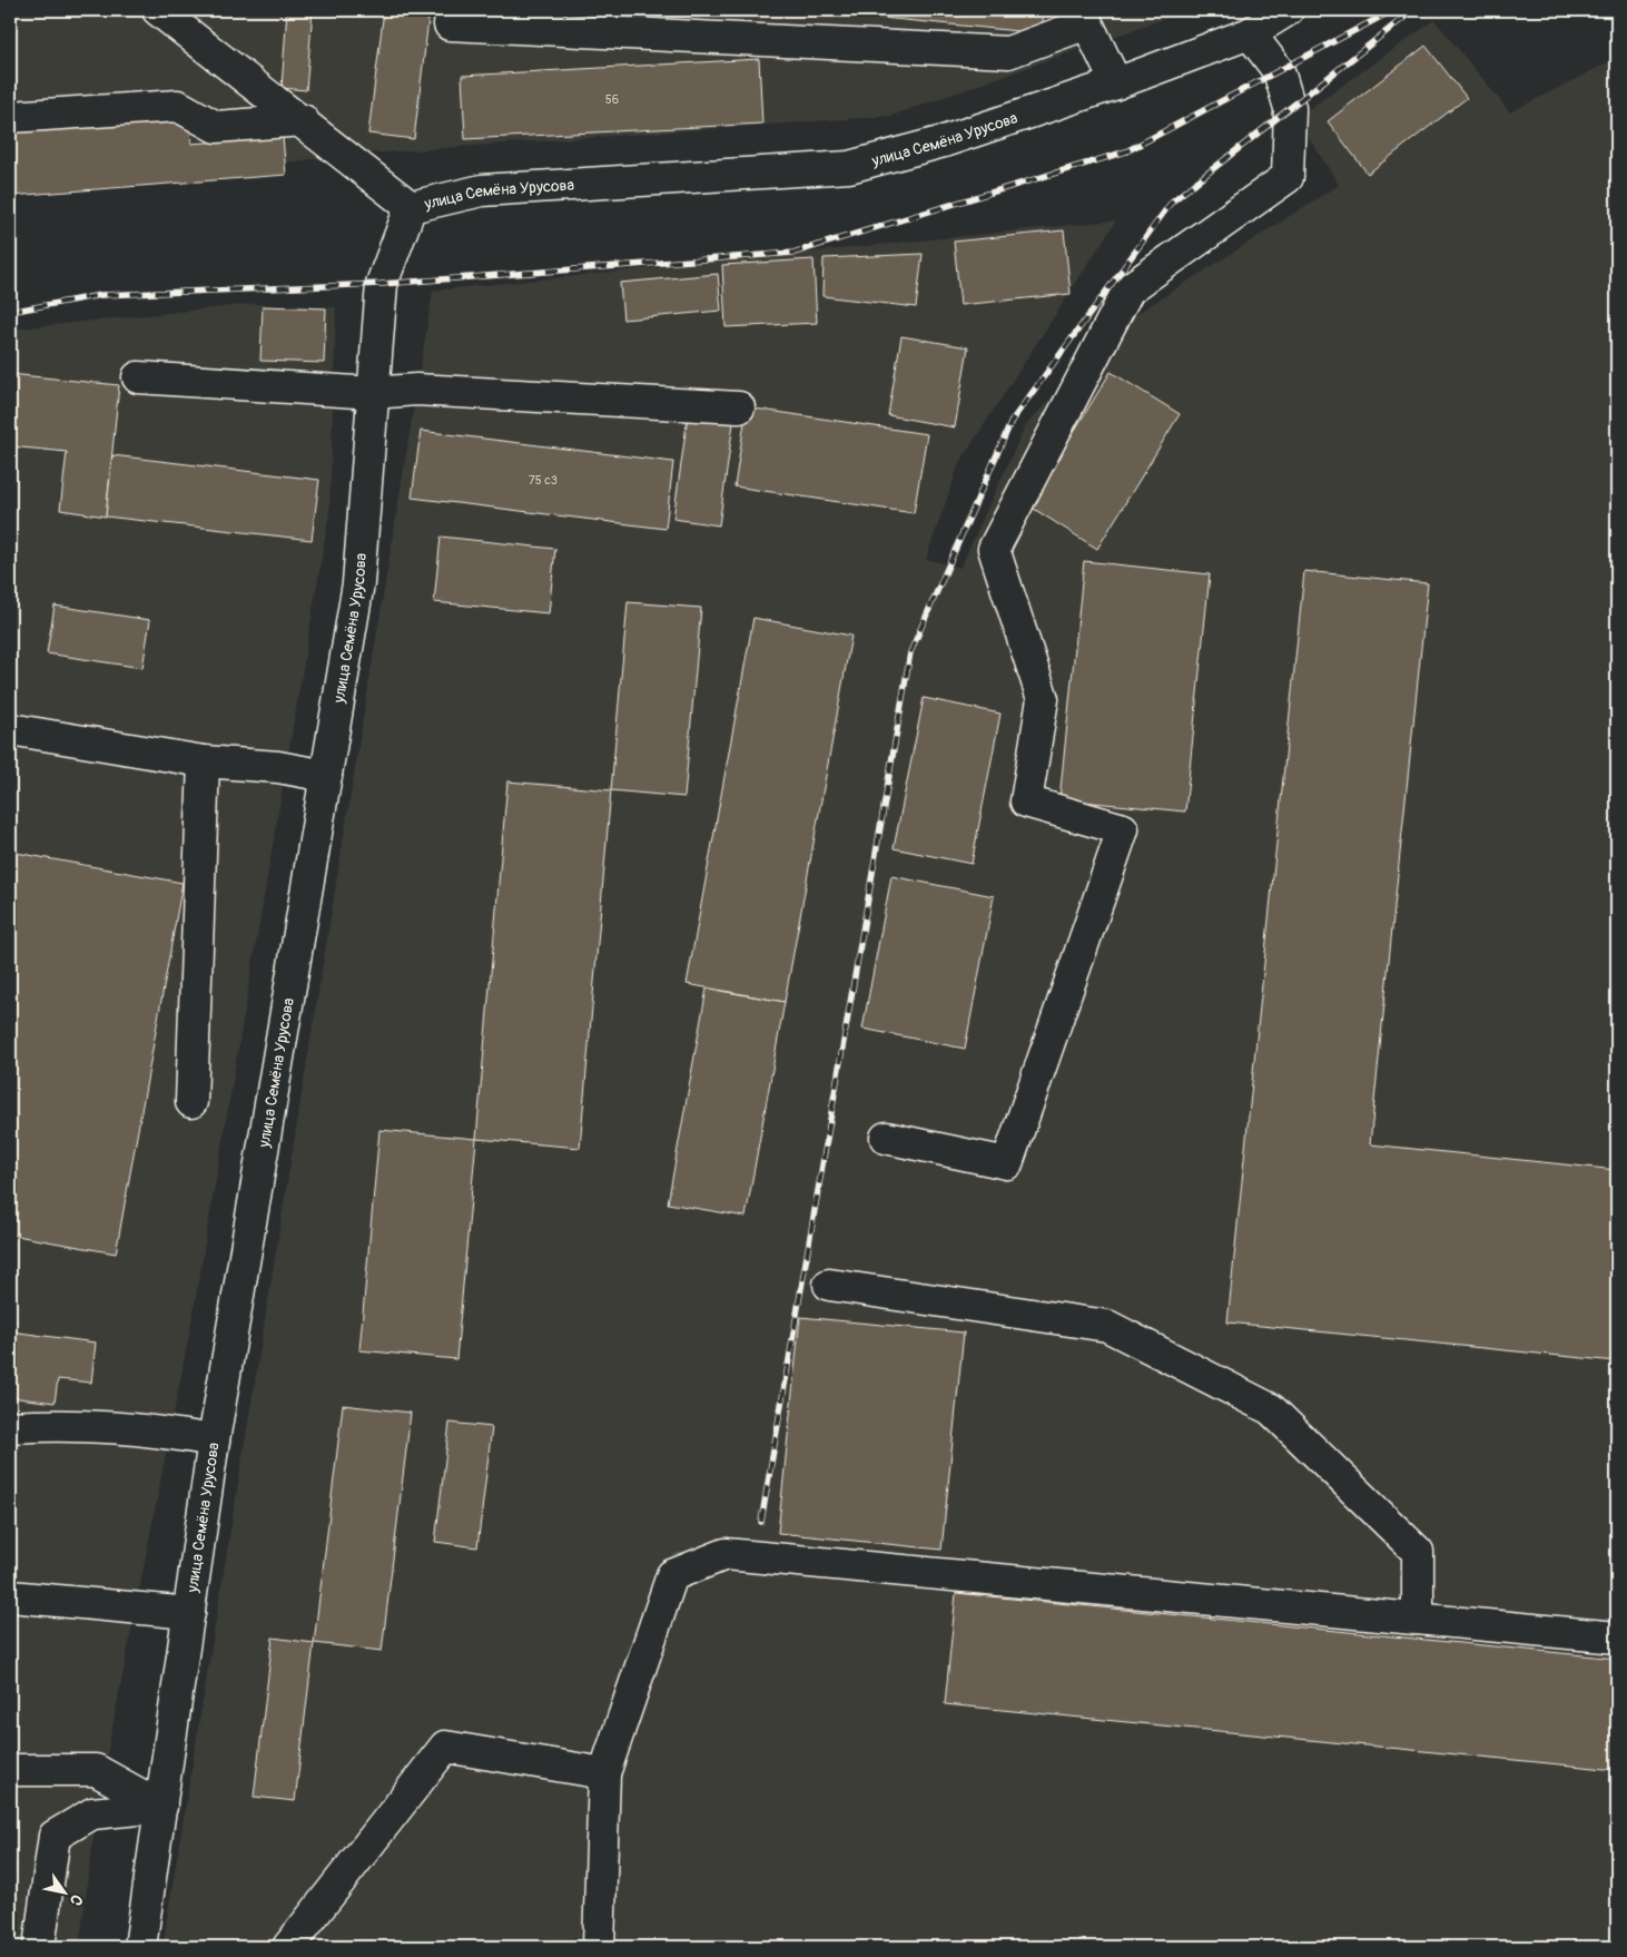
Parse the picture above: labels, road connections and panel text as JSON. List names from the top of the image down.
{
  "streets": {
    "street": ["улица Семёна Урусова"]
  },
  "house_numbers": ["56", "75 с3"],
  "north": "bottom right"
}
